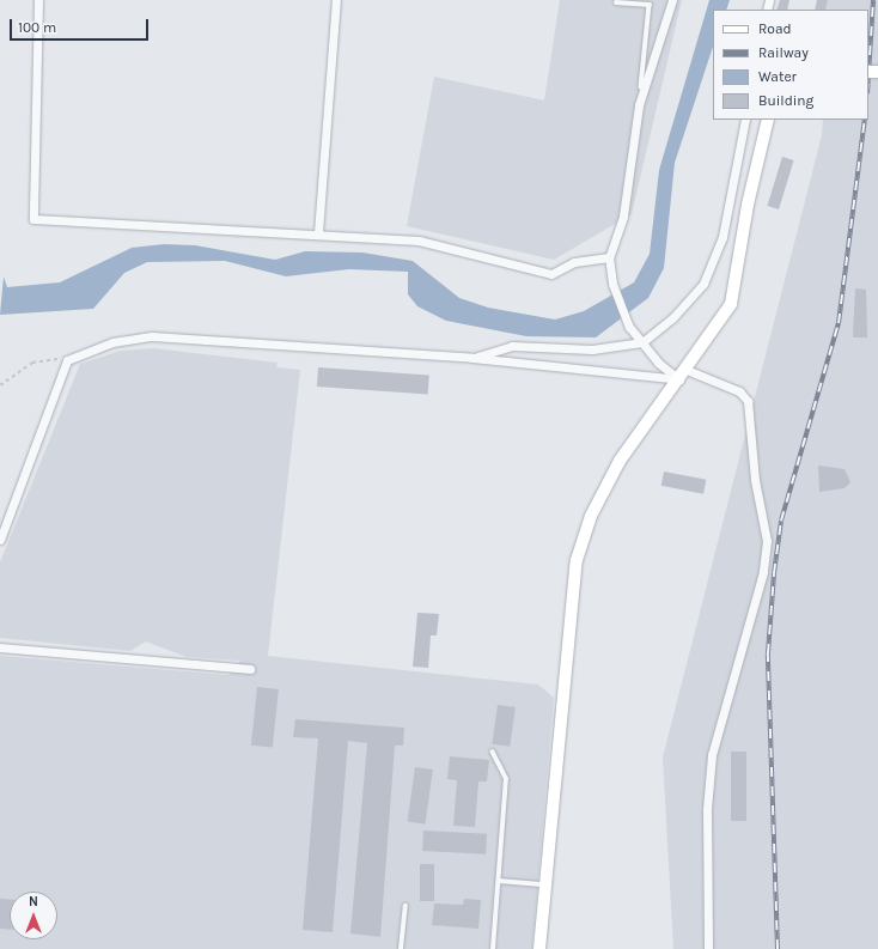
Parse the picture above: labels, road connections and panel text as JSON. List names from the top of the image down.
{
  "legend": [
    "Road",
    "Railway",
    "Water",
    "Building"
  ],
  "scale_bar": "100 m",
  "north": "top"
}
